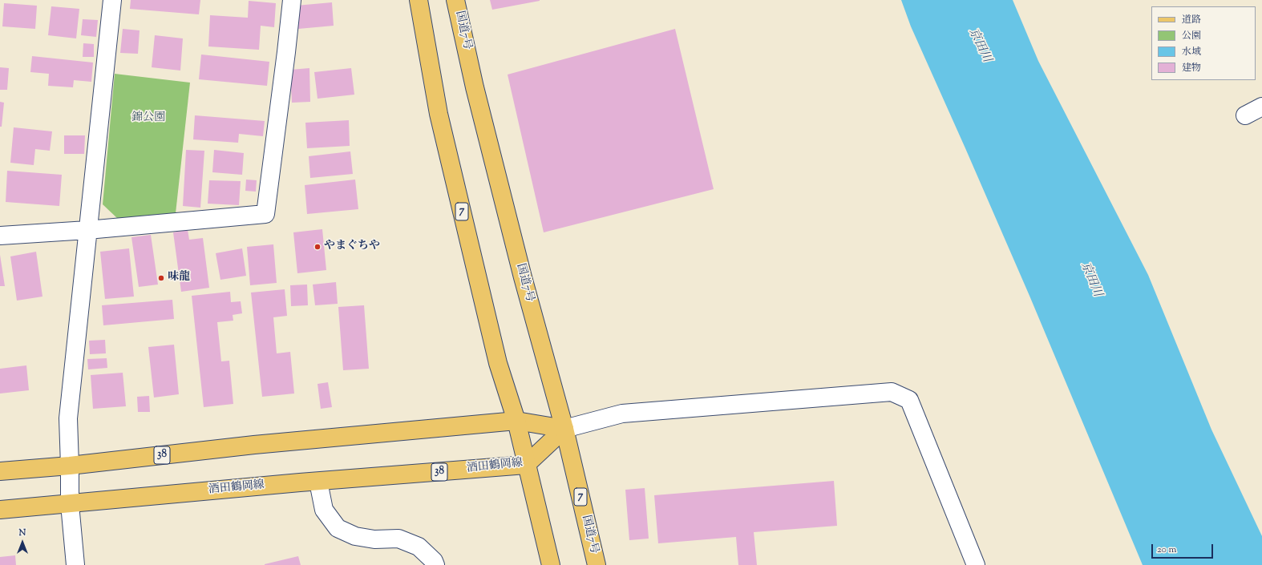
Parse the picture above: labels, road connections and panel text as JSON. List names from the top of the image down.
{
  "streets": {
    "main road": [
      "国道7号",
      "7",
      "38",
      "酒田鶴岡線"
    ]
  },
  "crossings": [
    ["国道7号", "38"],
    ["国道7号", "酒田鶴岡線"],
    ["7", "38"],
    ["7", "酒田鶴岡線"],
    ["38", "酒田鶴岡線"]
  ],
  "water": ["京田川"],
  "parks": ["錦公園"],
  "places": ["やまぐちや", "味龍"],
  "legend": [
    "道路",
    "公園",
    "水域",
    "建物"
  ],
  "scale_bar": "20 m",
  "north": "top"
}
